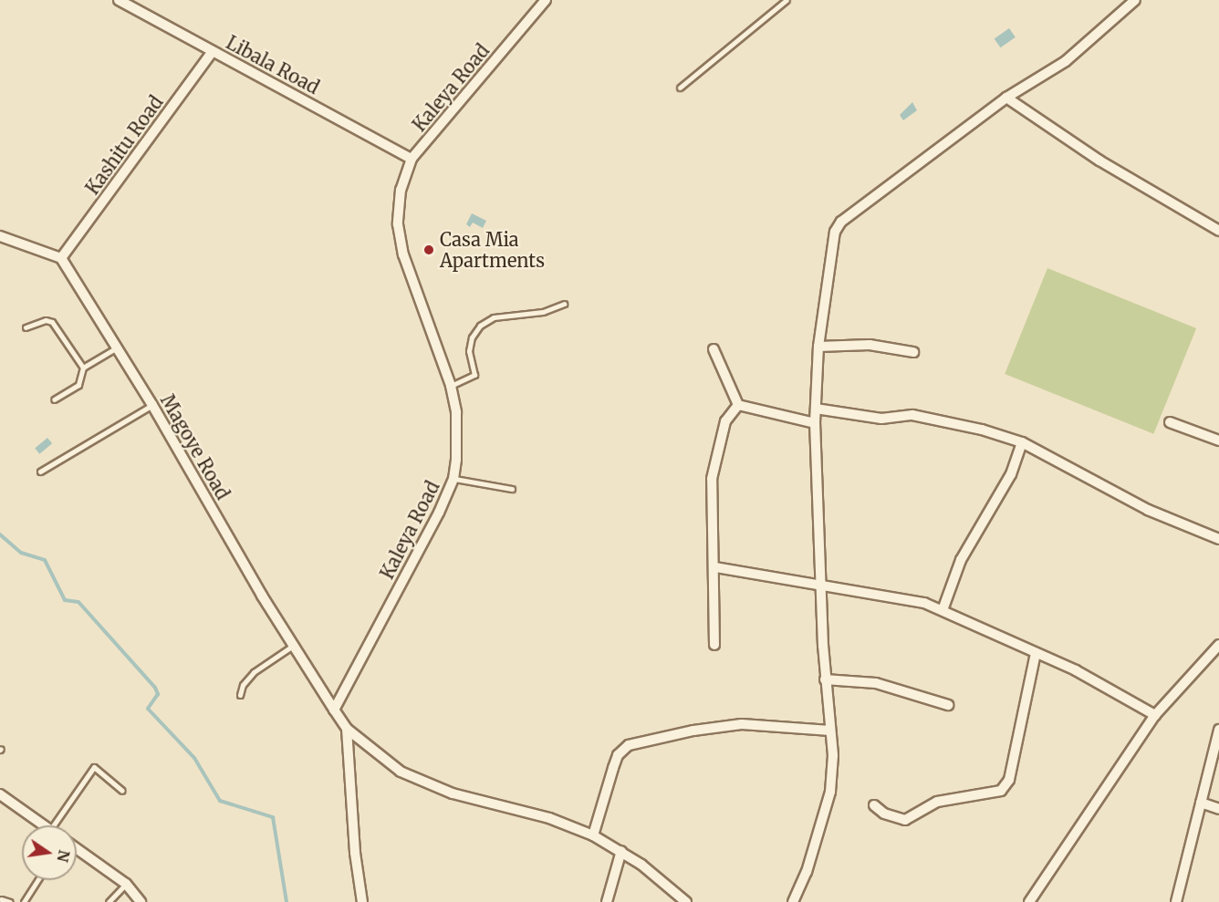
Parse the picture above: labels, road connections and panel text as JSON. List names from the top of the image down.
{
  "streets": {
    "street": [
      "Libala Road",
      "Kaleya Road",
      "Kashitu Road",
      "Magoye Road"
    ]
  },
  "crossings": [
    ["Libala Road", "Kaleya Road"],
    ["Libala Road", "Kashitu Road"],
    ["Kaleya Road", "Magoye Road"],
    ["Kashitu Road", "Magoye Road"]
  ],
  "places": ["Casa Mia Apartments"],
  "north": "right"
}
